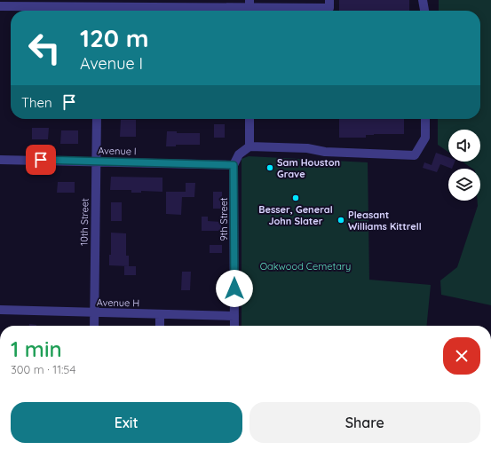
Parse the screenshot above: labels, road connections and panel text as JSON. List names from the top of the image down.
{
  "streets": {
    "street": [
      "Avenue I",
      "9th Street",
      "10th Street",
      "Avenue H"
    ]
  },
  "crossings": [
    ["Avenue I", "9th Street"],
    ["Avenue I", "10th Street"],
    ["9th Street", "Avenue H"],
    ["10th Street", "Avenue H"]
  ],
  "parks": ["Oakwood Cemetary"],
  "places": ["Sam Houston Grave", "Besser, General John Slater", "Pleasant Williams Kittrell"],
  "page": {
    "turn": ["120 m", "Avenue I"],
    "then": "Then",
    "heading": ["1 min", "300 m · 11:54"],
    "buttons": ["Exit", "Share"]
  }
}
